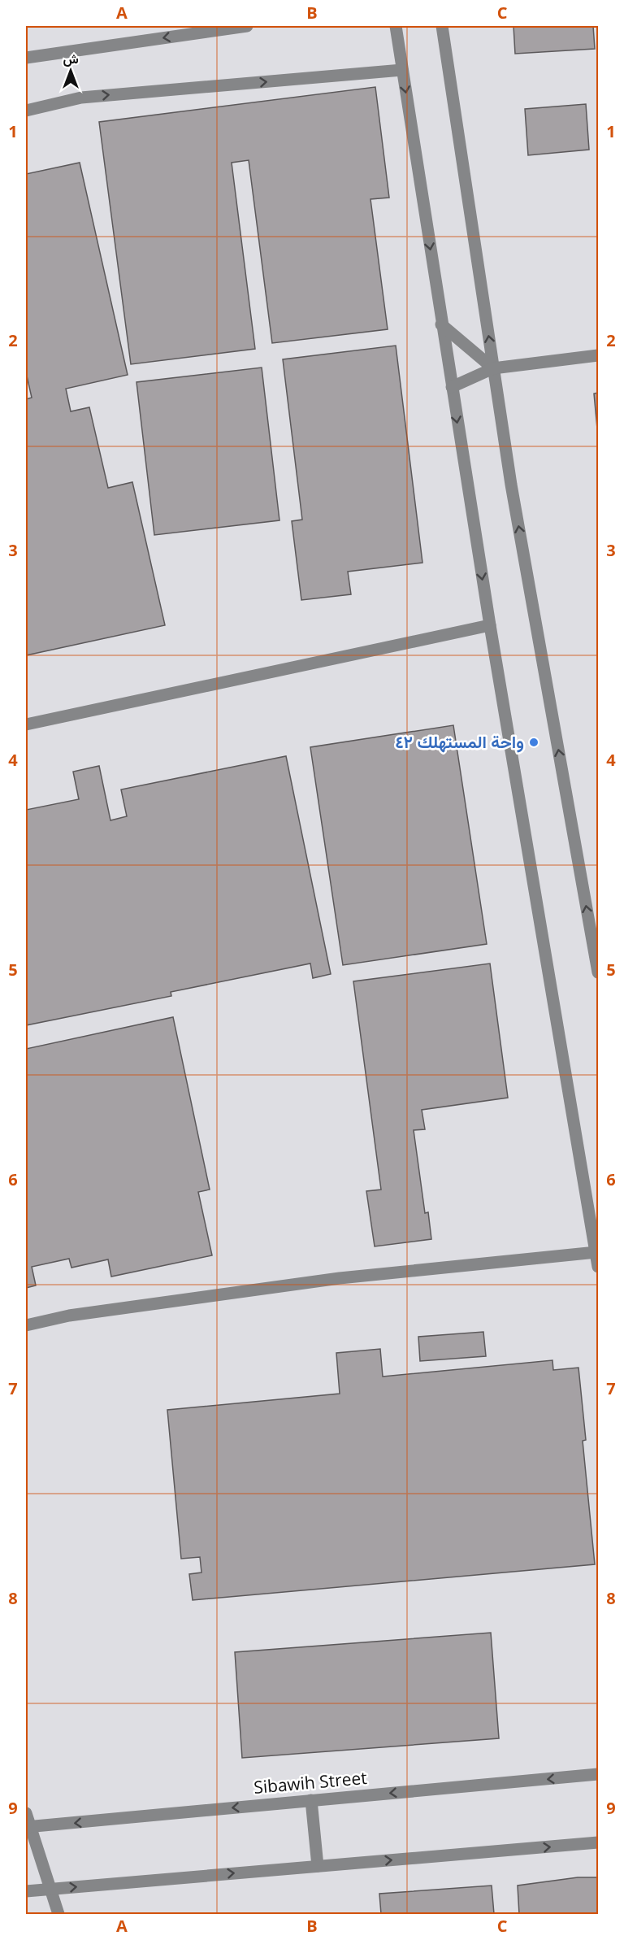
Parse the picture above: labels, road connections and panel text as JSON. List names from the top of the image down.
{
  "streets": {
    "street": ["Sibawih Street"]
  },
  "places": ["واحة المستهلك ٤٢"],
  "north": "top",
  "grid": {
    "columns": ["A", "B", "C"],
    "rows": [
      "1",
      "2",
      "3",
      "4",
      "5",
      "6",
      "7",
      "8",
      "9"
    ]
  }
}
